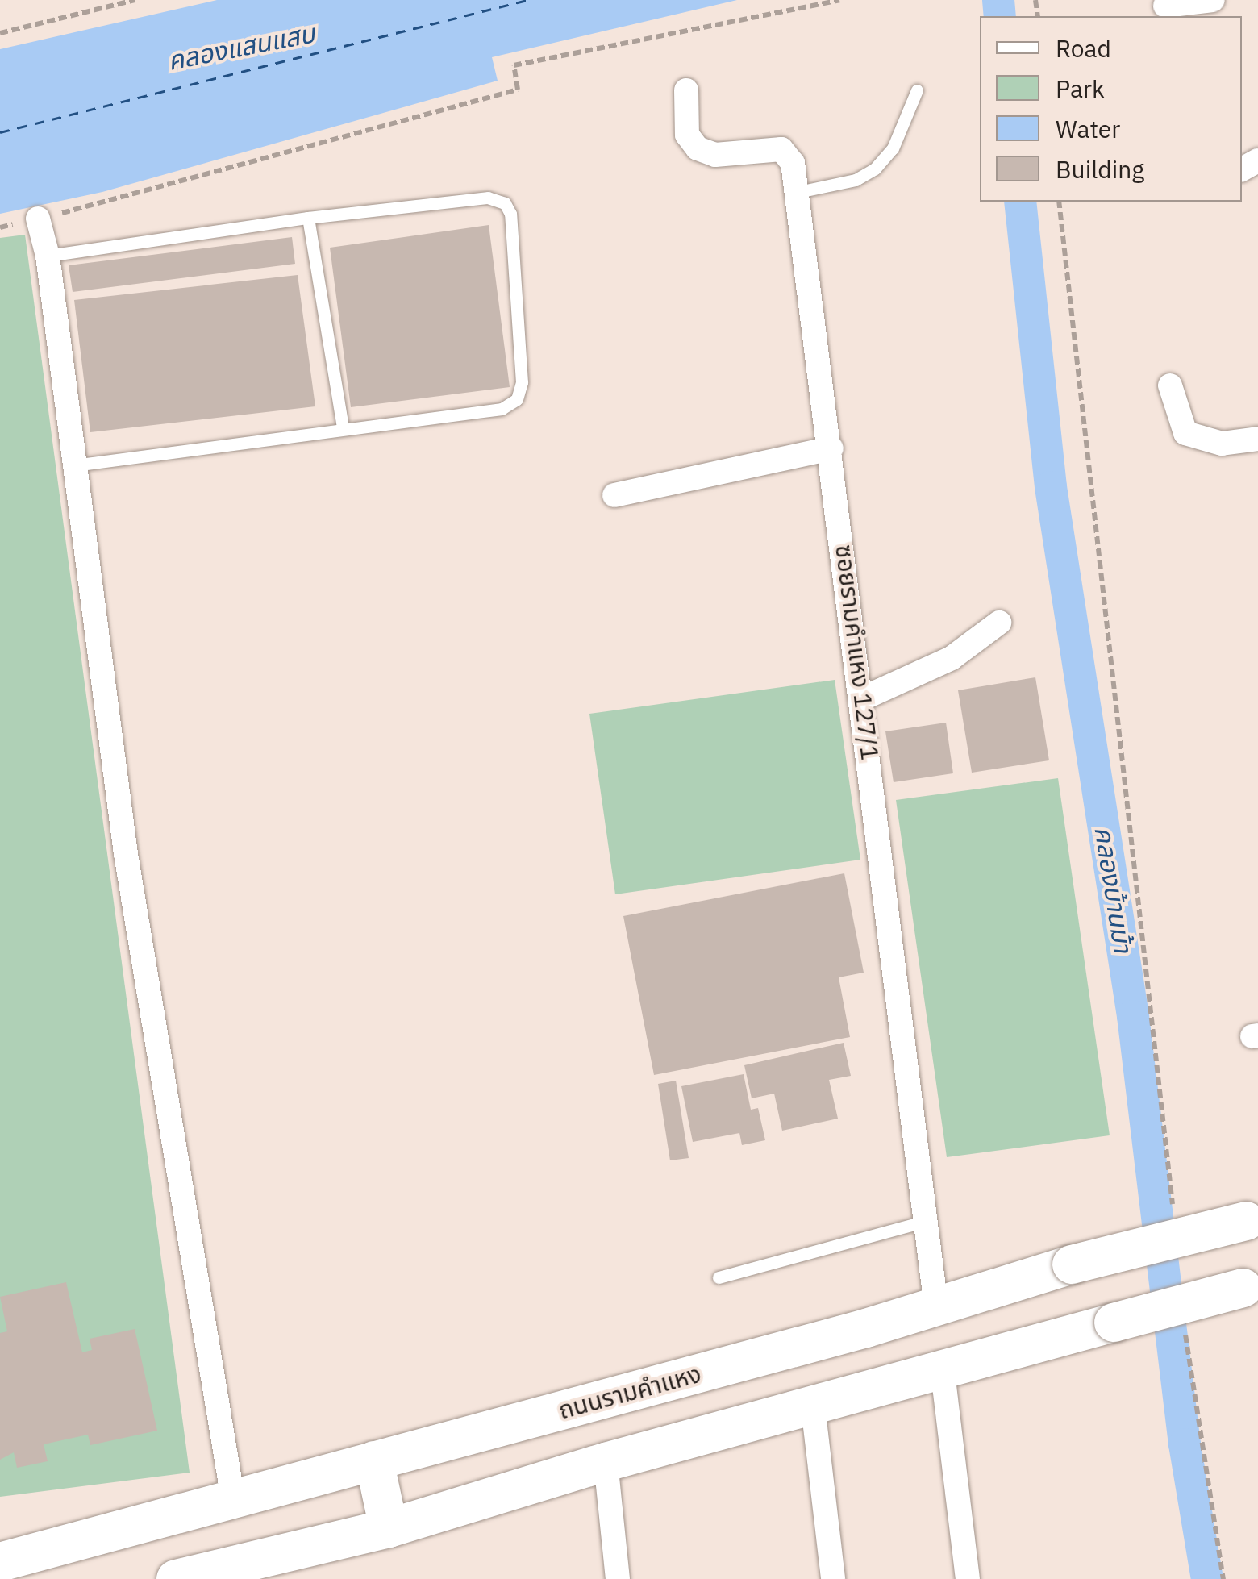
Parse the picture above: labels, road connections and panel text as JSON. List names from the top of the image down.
{
  "streets": {
    "main road": ["ถนนรามคำแหง"],
    "street": ["ซอยรามคำแหง 127/1"]
  },
  "crossings": [
    ["ซอยรามคำแหง 127/1", "ถนนรามคำแหง"]
  ],
  "water": ["คลองแสนแสบ", "คลองบ้านม้า"],
  "legend": [
    "Road",
    "Park",
    "Water",
    "Building"
  ]
}
